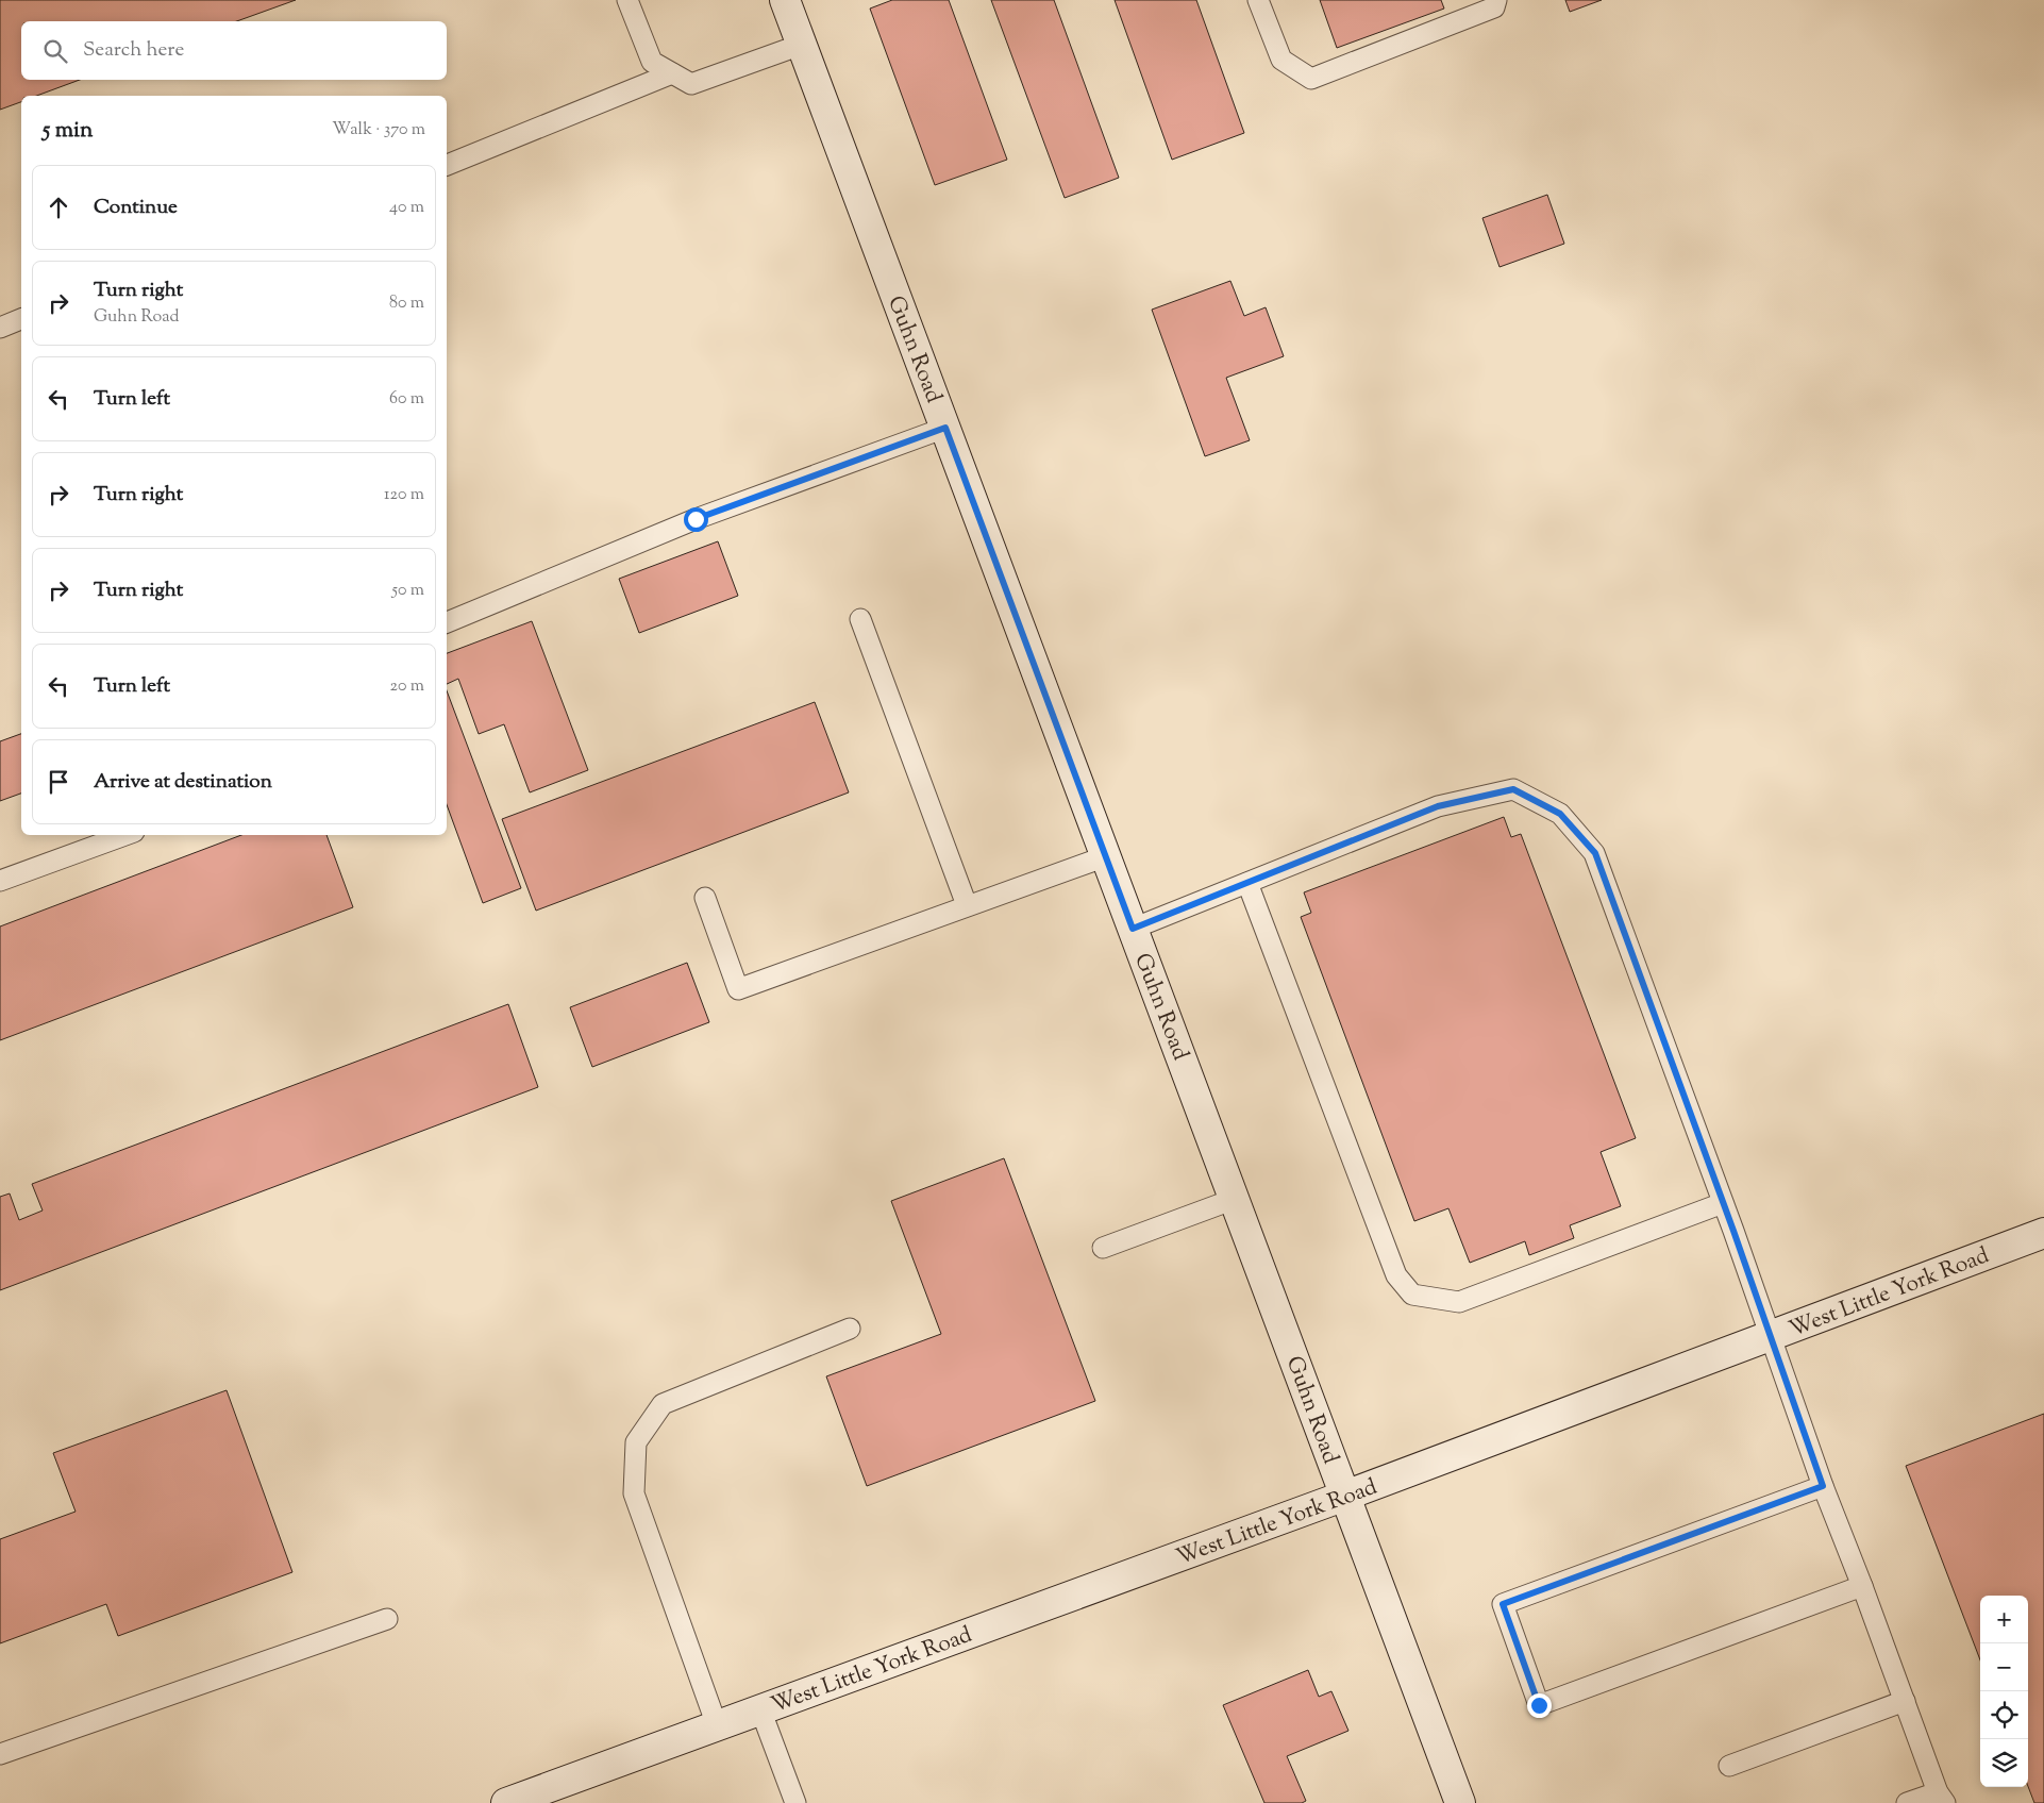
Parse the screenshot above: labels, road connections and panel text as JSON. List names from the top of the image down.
{
  "streets": {
    "street": ["Guhn Road", "West Little York Road"]
  },
  "crossings": [
    ["Guhn Road", "West Little York Road"]
  ],
  "page": {
    "search": "Search here",
    "heading": ["5 min", "Walk · 370 m"],
    "list": [
      ["Continue", "40 m"],
      ["Turn right", "Guhn Road", "80 m"],
      ["Turn left", "60 m"],
      ["Turn right", "120 m"],
      ["Turn right", "50 m"],
      ["Turn left", "20 m"],
      "Arrive at destination"
    ],
    "map_buttons": ["+", "−"]
  }
}
